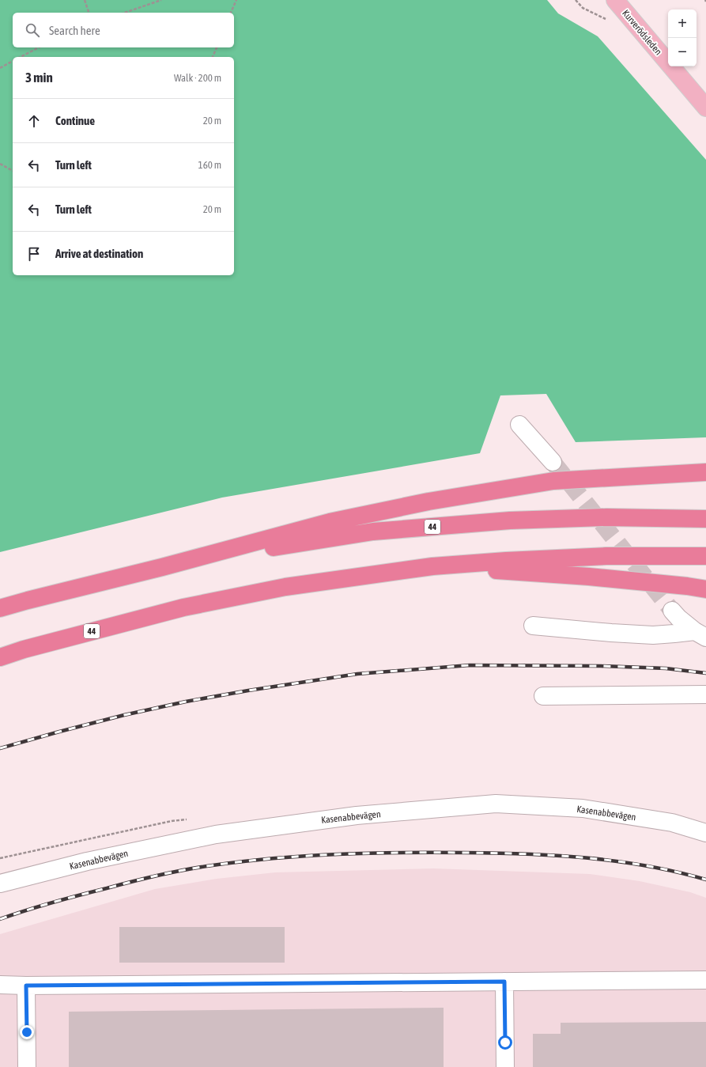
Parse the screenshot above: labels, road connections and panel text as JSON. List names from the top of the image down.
{
  "streets": {
    "highway": ["44"],
    "main road": ["Kurverödsleden"],
    "street": ["Kasenabbevägen"]
  },
  "page": {
    "map_buttons": ["+", "−"],
    "search": "Search here",
    "heading": ["3 min", "Walk · 200 m"],
    "list": [
      ["Continue", "20 m"],
      ["Turn left", "160 m"],
      ["Turn left", "20 m"],
      "Arrive at destination"
    ]
  }
}
